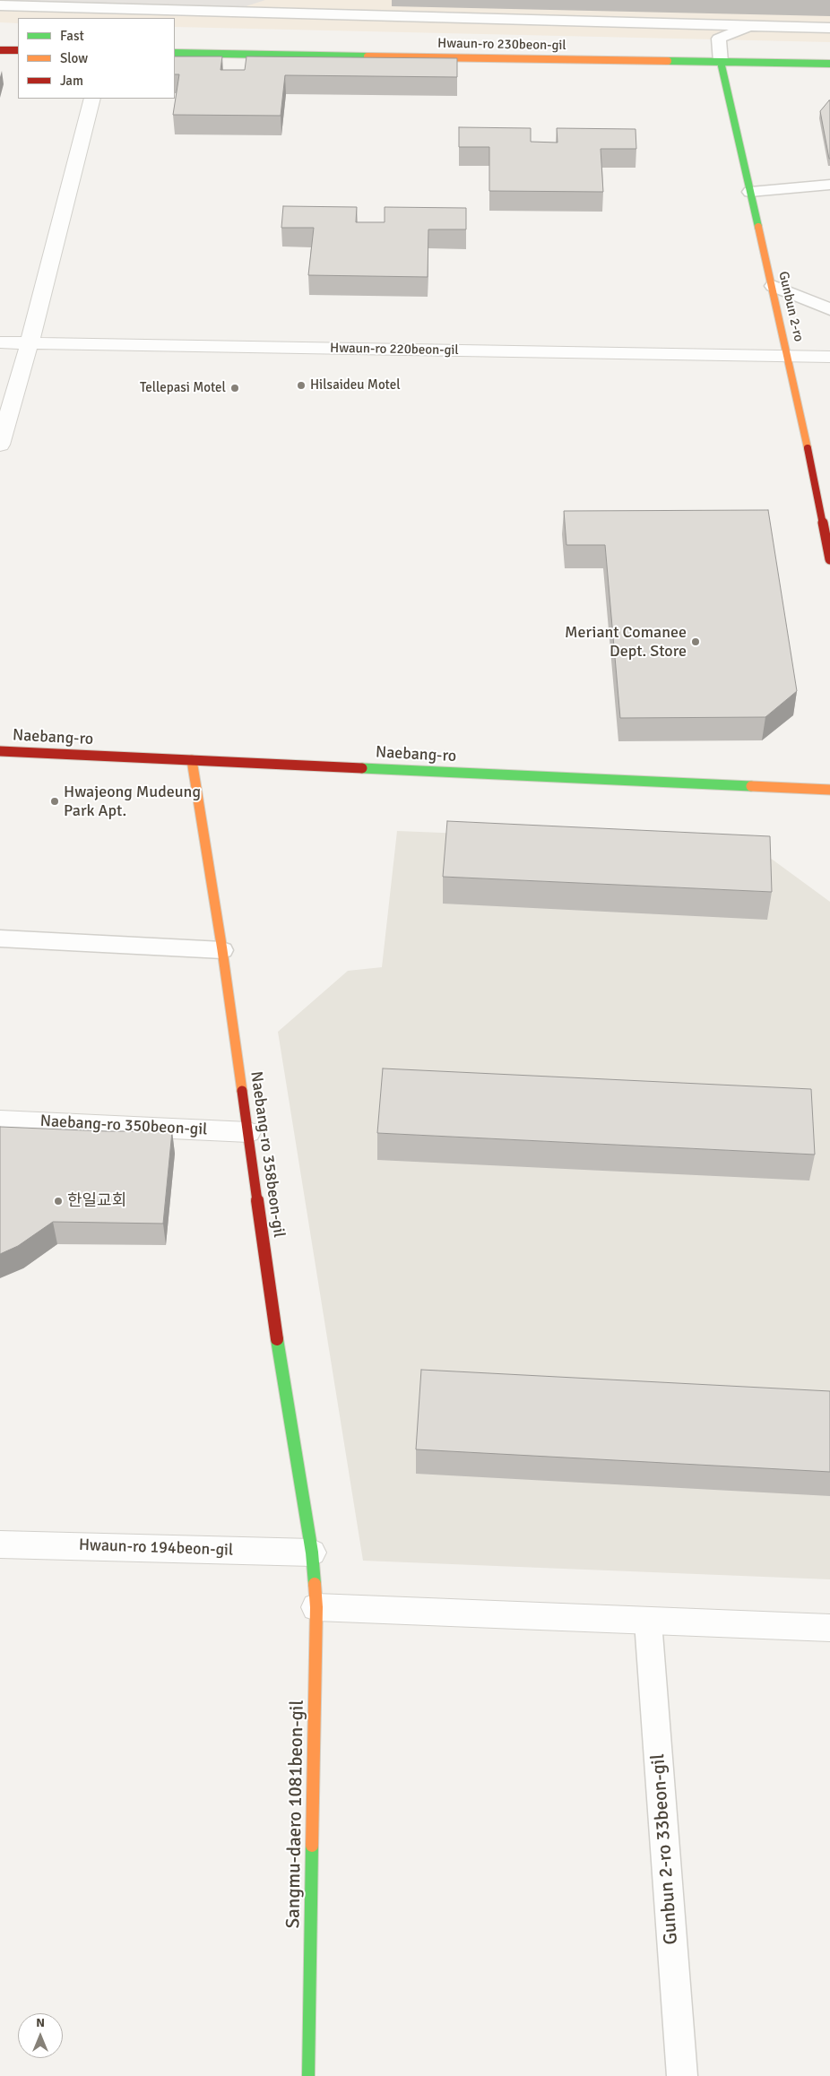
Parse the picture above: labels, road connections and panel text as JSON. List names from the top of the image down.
{
  "streets": {
    "street": [
      "Hwaun-ro 230beon-gil",
      "Gunbun 2-ro",
      "Hwaun-ro 220beon-gil",
      "Naebang-ro",
      "Naebang-ro 350beon-gil",
      "Naebang-ro 358beon-gil",
      "Hwaun-ro 194beon-gil",
      "Sangmu-daero 1081beon-gil"
    ],
    "lane": ["Gunbun 2-ro 33beon-gil"]
  },
  "crossings": [
    ["Hwaun-ro 230beon-gil", "Gunbun 2-ro"],
    ["Gunbun 2-ro", "Hwaun-ro 220beon-gil"],
    ["Naebang-ro", "Naebang-ro 358beon-gil"],
    ["Naebang-ro 350beon-gil", "Naebang-ro 358beon-gil"],
    ["Naebang-ro 358beon-gil", "Hwaun-ro 194beon-gil"],
    ["Naebang-ro 358beon-gil", "Sangmu-daero 1081beon-gil"],
    ["Hwaun-ro 194beon-gil", "Sangmu-daero 1081beon-gil"]
  ],
  "places": [
    "Hilsaideu Motel",
    "Tellepasi Motel",
    "Meriant Comanee Dept. Store",
    "Hwajeong Mudeung Park Apt.",
    "한일교회"
  ],
  "legend": ["Fast", "Slow", "Jam"],
  "north": "top"
}
